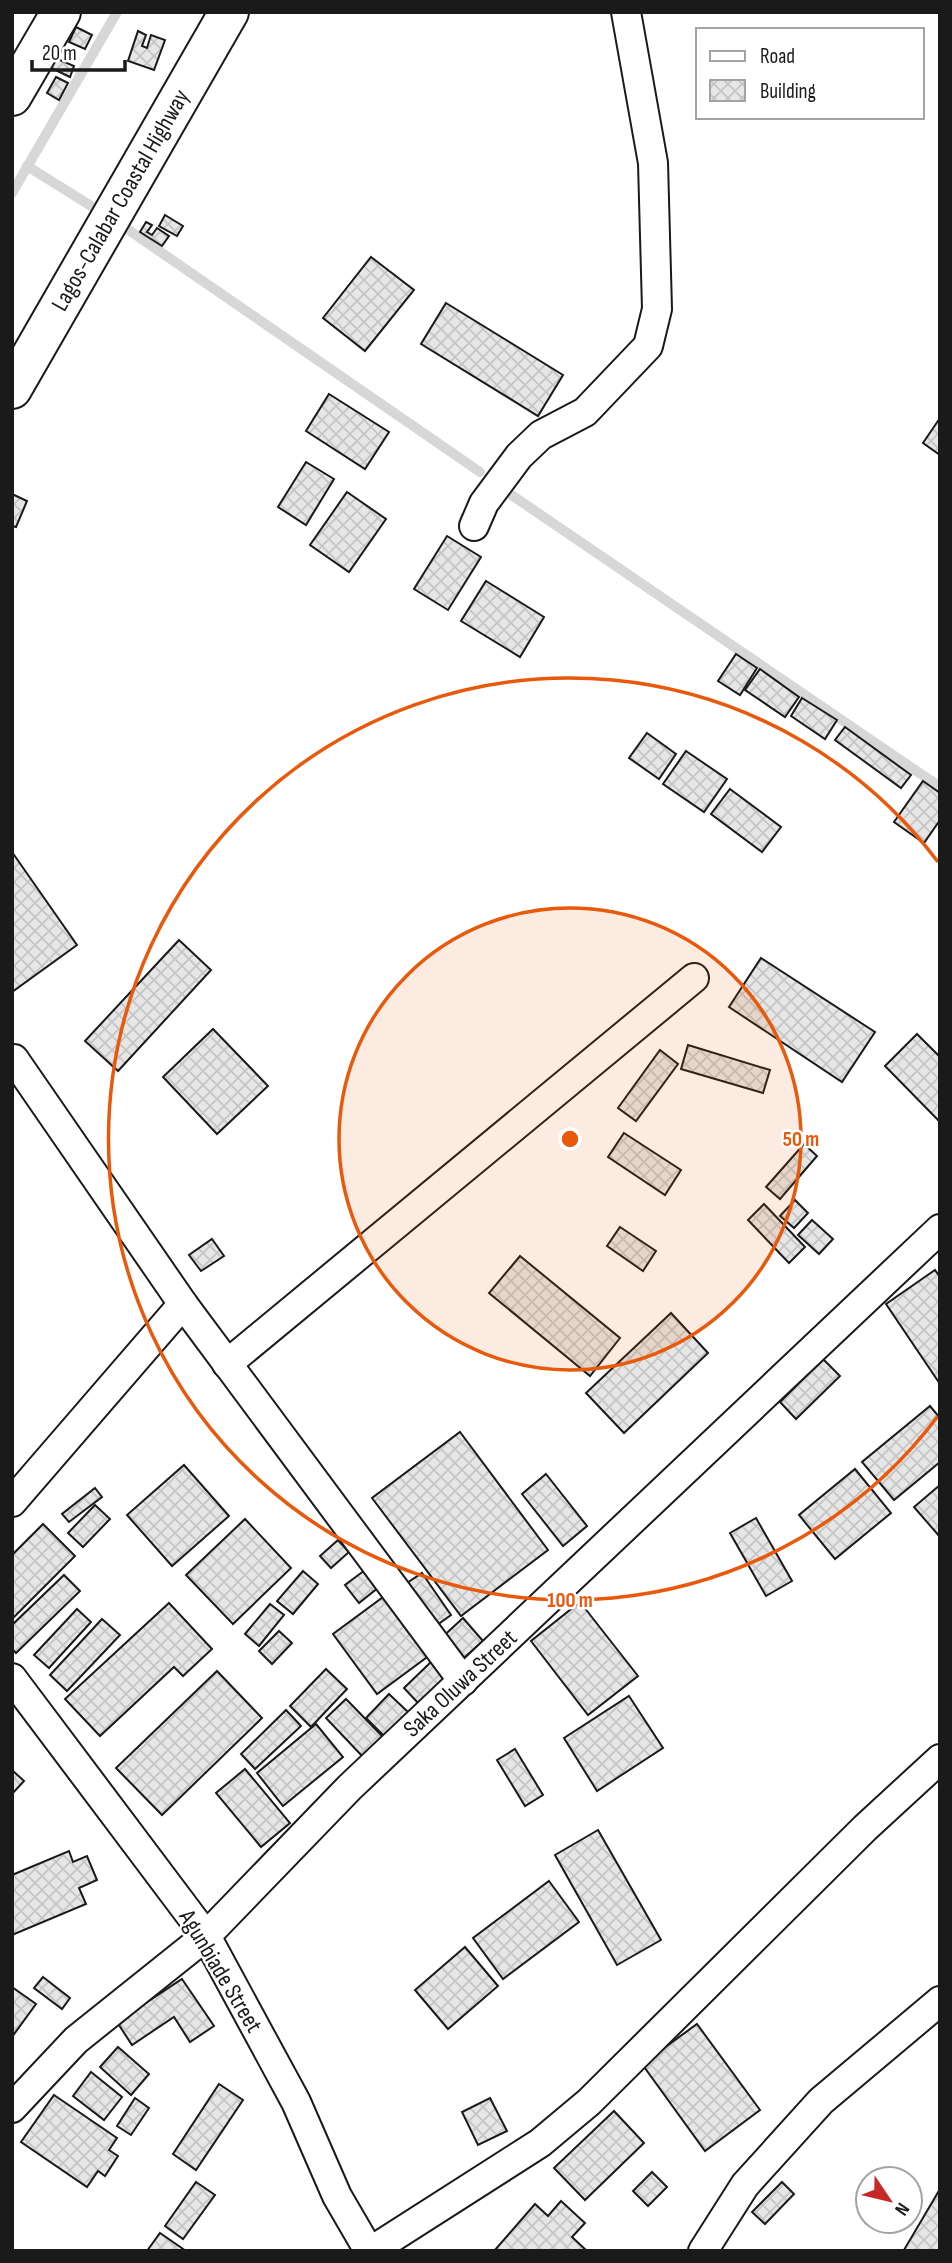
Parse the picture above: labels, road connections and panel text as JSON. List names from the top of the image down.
{
  "streets": {
    "highway": ["Lagos-Calabar Coastal Highway"],
    "street": ["Saka Oluwa Street", "Agunbiade Street"]
  },
  "crossings": [
    ["Saka Oluwa Street", "Agunbiade Street"]
  ],
  "legend": ["Road", "Building"],
  "scale_bar": "20 m",
  "north": "bottom right",
  "rings": ["50 m", "100 m"]
}
